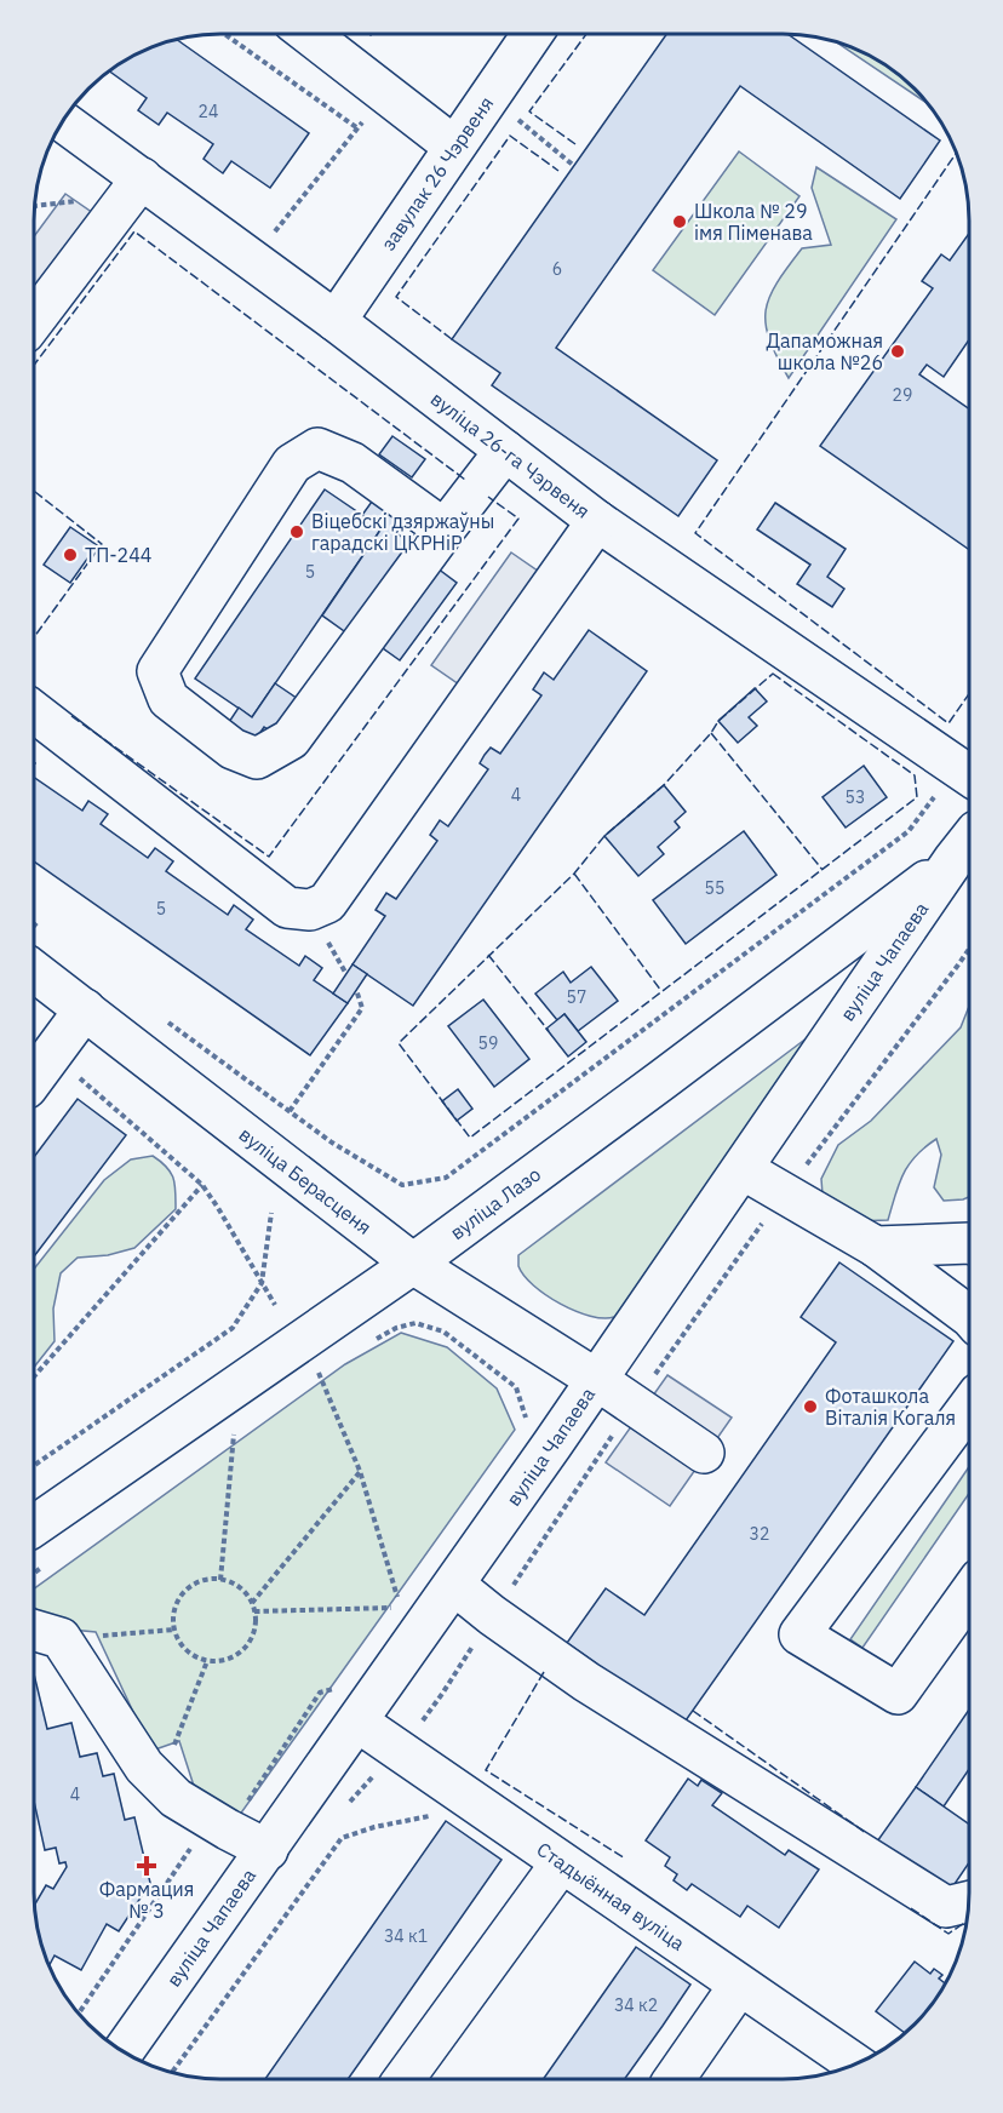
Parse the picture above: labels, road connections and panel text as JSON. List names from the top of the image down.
{
  "streets": {
    "street": [
      "завулак 26 Чэрвеня",
      "вуліца 26-га Чэрвеня",
      "вуліца Чапаева",
      "вуліца Берасценя",
      "вуліца Лазо",
      "Стадыённая вуліца"
    ]
  },
  "crossings": [
    ["завулак 26 Чэрвеня", "вуліца 26-га Чэрвеня"],
    ["вуліца Чапаева", "вуліца Берасценя"],
    ["вуліца Чапаева", "вуліца Лазо"],
    ["вуліца Чапаева", "Стадыённая вуліца"],
    ["вуліца Берасценя", "вуліца Лазо"]
  ],
  "places": {
    "other": [
      "Школа № 29 імя Піменава",
      "Дапаможная школа №26",
      "Віцебскі дзяржаўны гарадскі ЦКРНіР",
      "ТП-244",
      "Фоташкола Віталія Когаля"
    ],
    "health": ["Фармация № 3"]
  },
  "house_numbers": [
    "24",
    "6",
    "29",
    "5",
    "4",
    "53",
    "55",
    "5",
    "57",
    "59",
    "32",
    "4",
    "34 к1",
    "34 к2"
  ]
}
